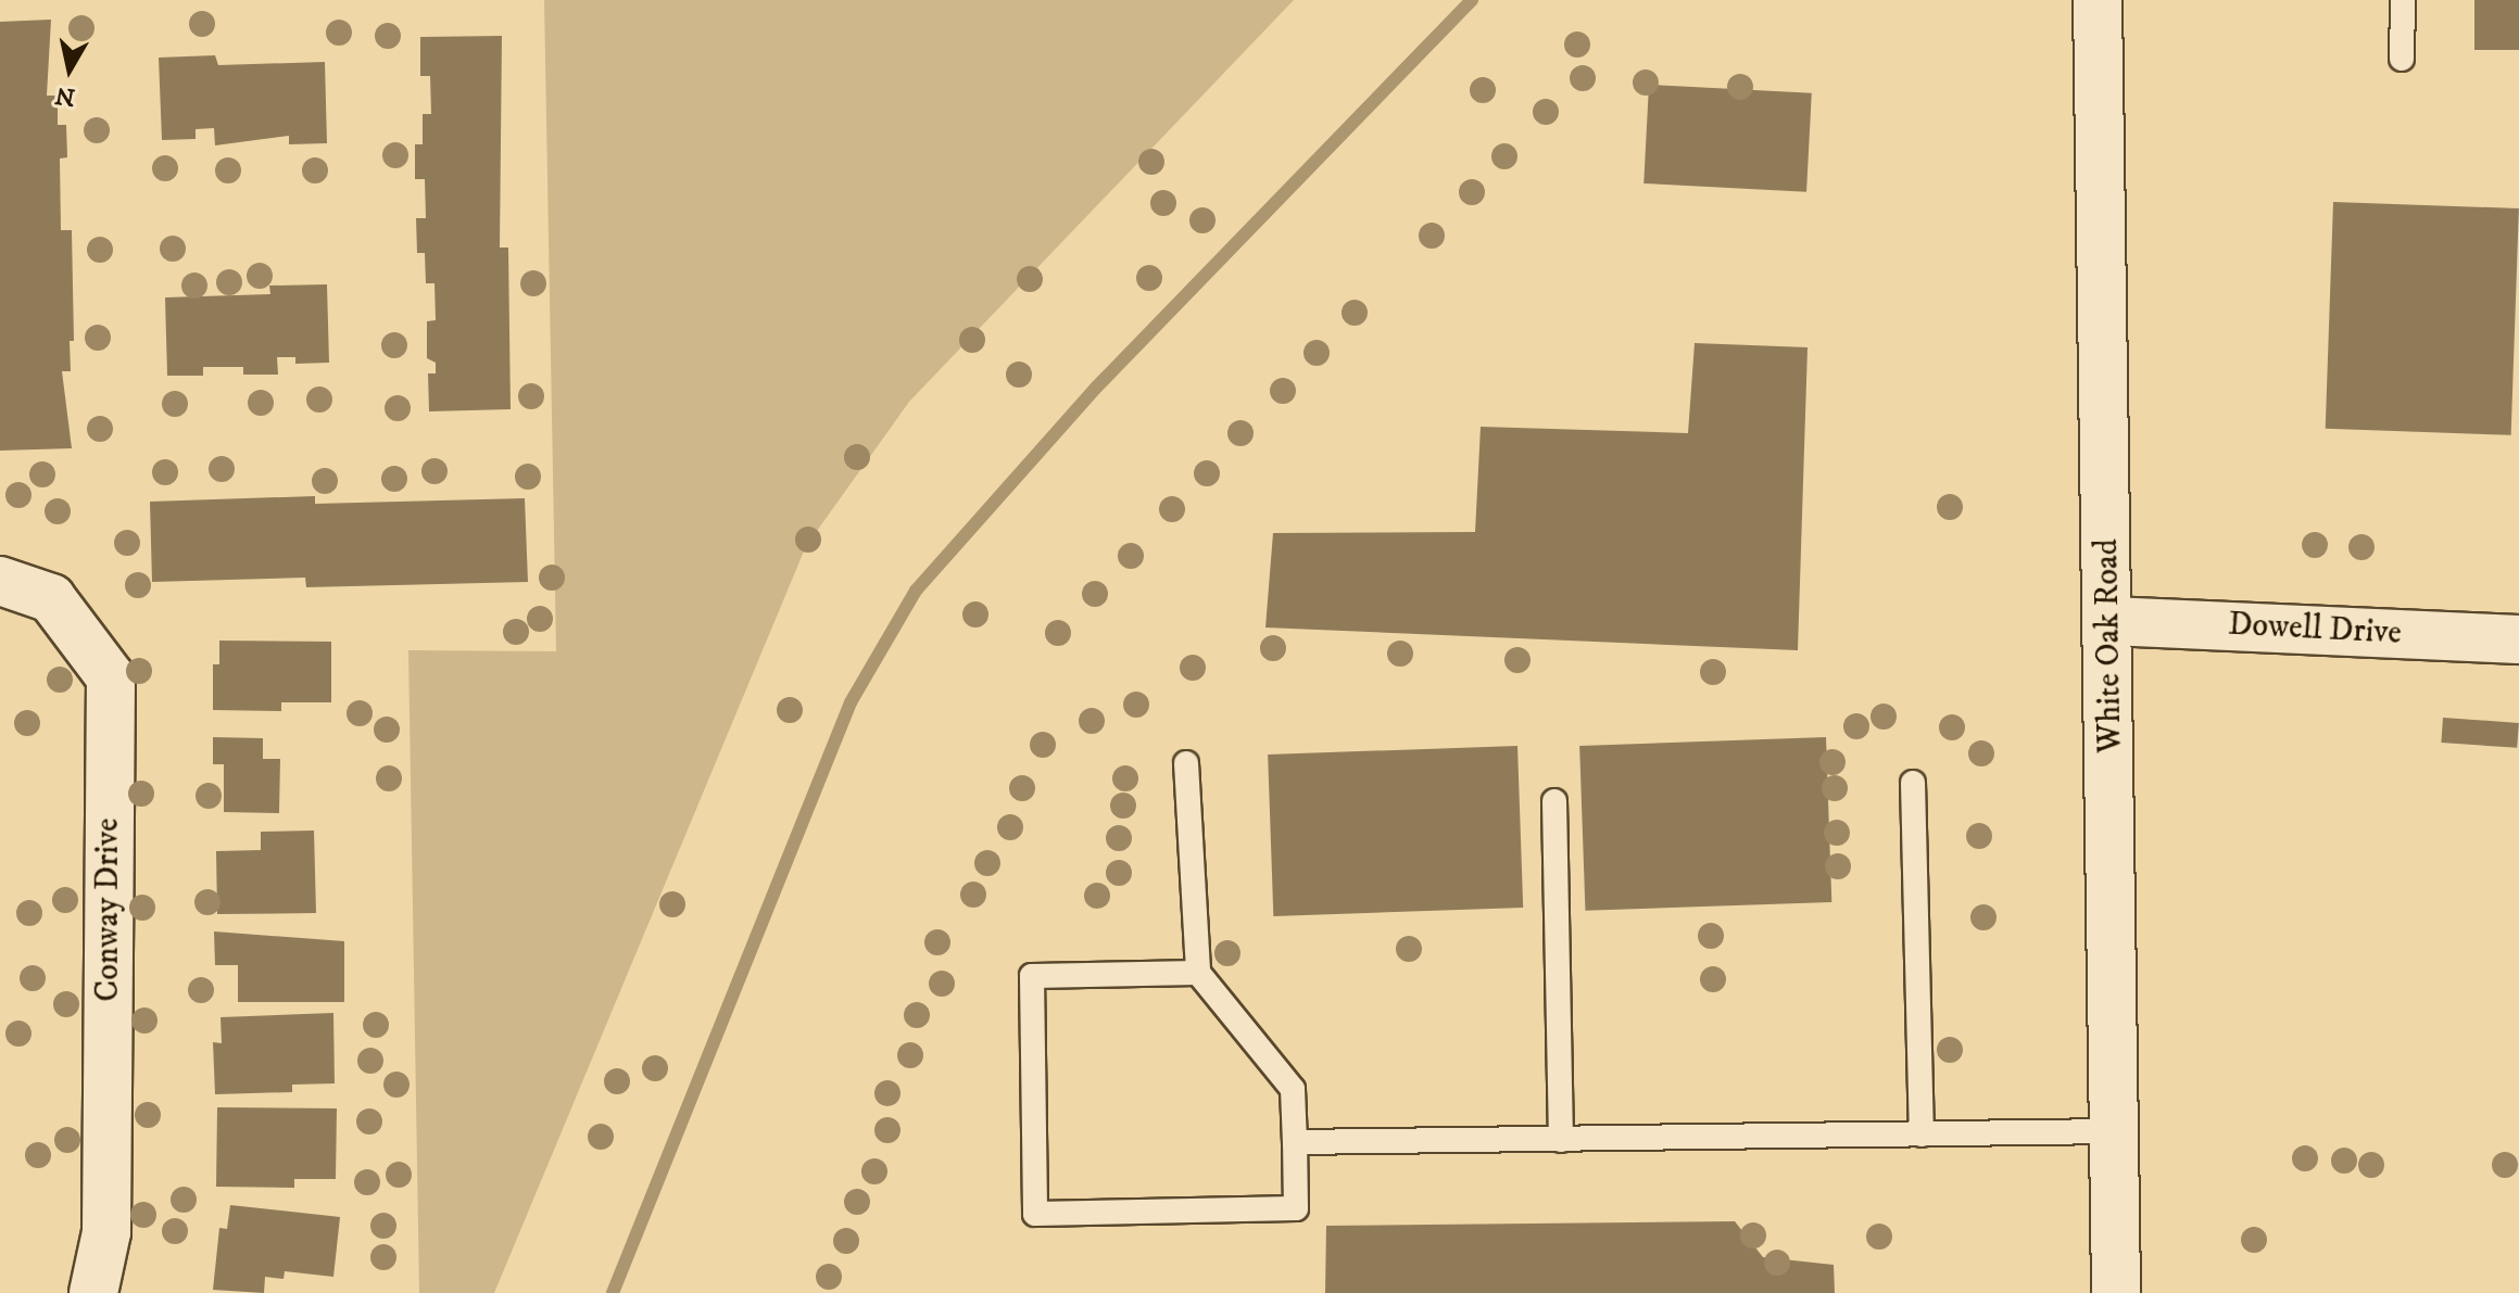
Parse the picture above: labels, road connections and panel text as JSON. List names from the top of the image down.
{
  "streets": {
    "street": ["Dowell Drive", "White Oak Road", "Conway Drive"]
  },
  "crossings": [
    ["Dowell Drive", "White Oak Road"]
  ],
  "north": "bottom"
}
